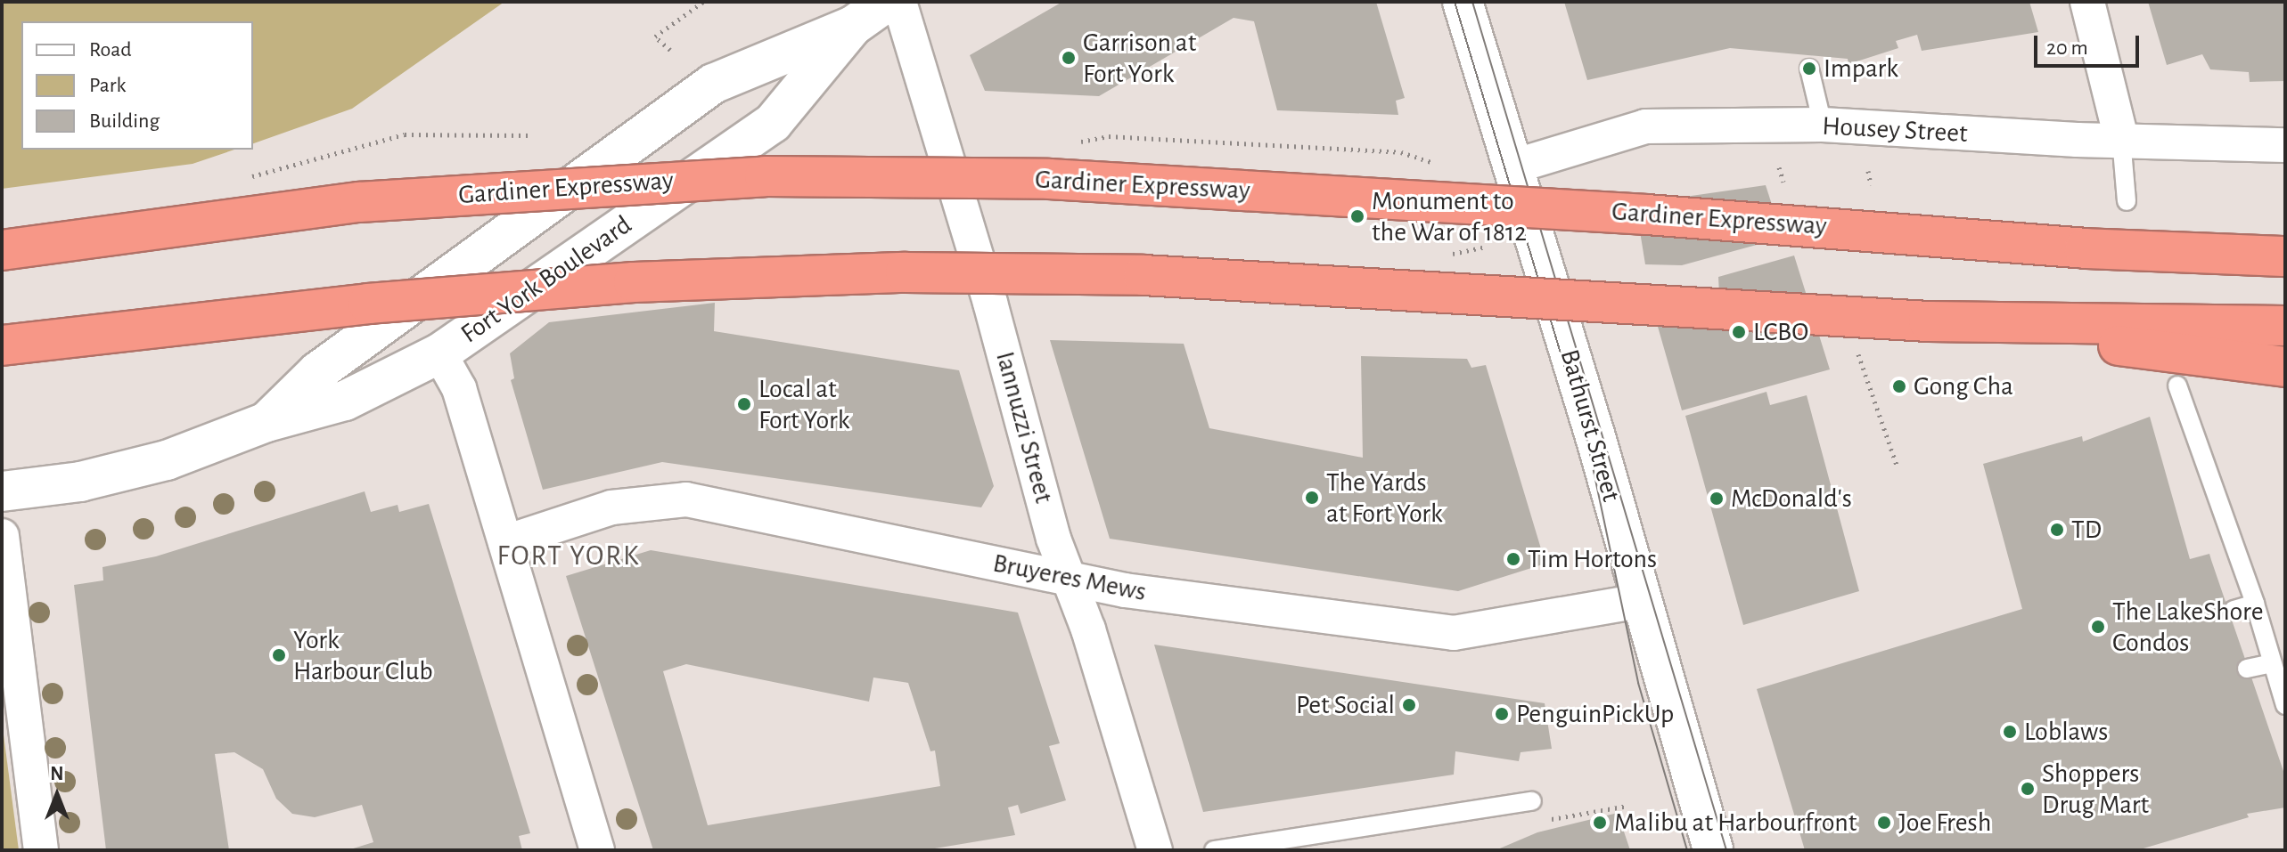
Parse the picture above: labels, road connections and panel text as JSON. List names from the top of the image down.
{
  "streets": {
    "highway": ["Gardiner Expressway"],
    "street": [
      "Housey Street",
      "Fort York Boulevard",
      "Bathurst Street",
      "Iannuzzi Street",
      "Bruyeres Mews"
    ]
  },
  "crossings": [
    ["Housey Street", "Bathurst Street"],
    ["Bathurst Street", "Bruyeres Mews"],
    ["Iannuzzi Street", "Bruyeres Mews"]
  ],
  "districts": ["FORT YORK"],
  "places": [
    "Garrison at Fort York",
    "Impark",
    "Monument to the War of 1812",
    "LCBO",
    "Gong Cha",
    "Local at Fort York",
    "The Yards at Fort York",
    "McDonald's",
    "TD",
    "Tim Hortons",
    "The LakeShore Condos",
    "York Harbour Club",
    "Pet Social",
    "PenguinPickUp",
    "Loblaws",
    "Shoppers Drug Mart",
    "Malibu at Harbourfront",
    "Joe Fresh"
  ],
  "legend": ["Road", "Park", "Building"],
  "scale_bar": "20 m",
  "north": "top"
}
